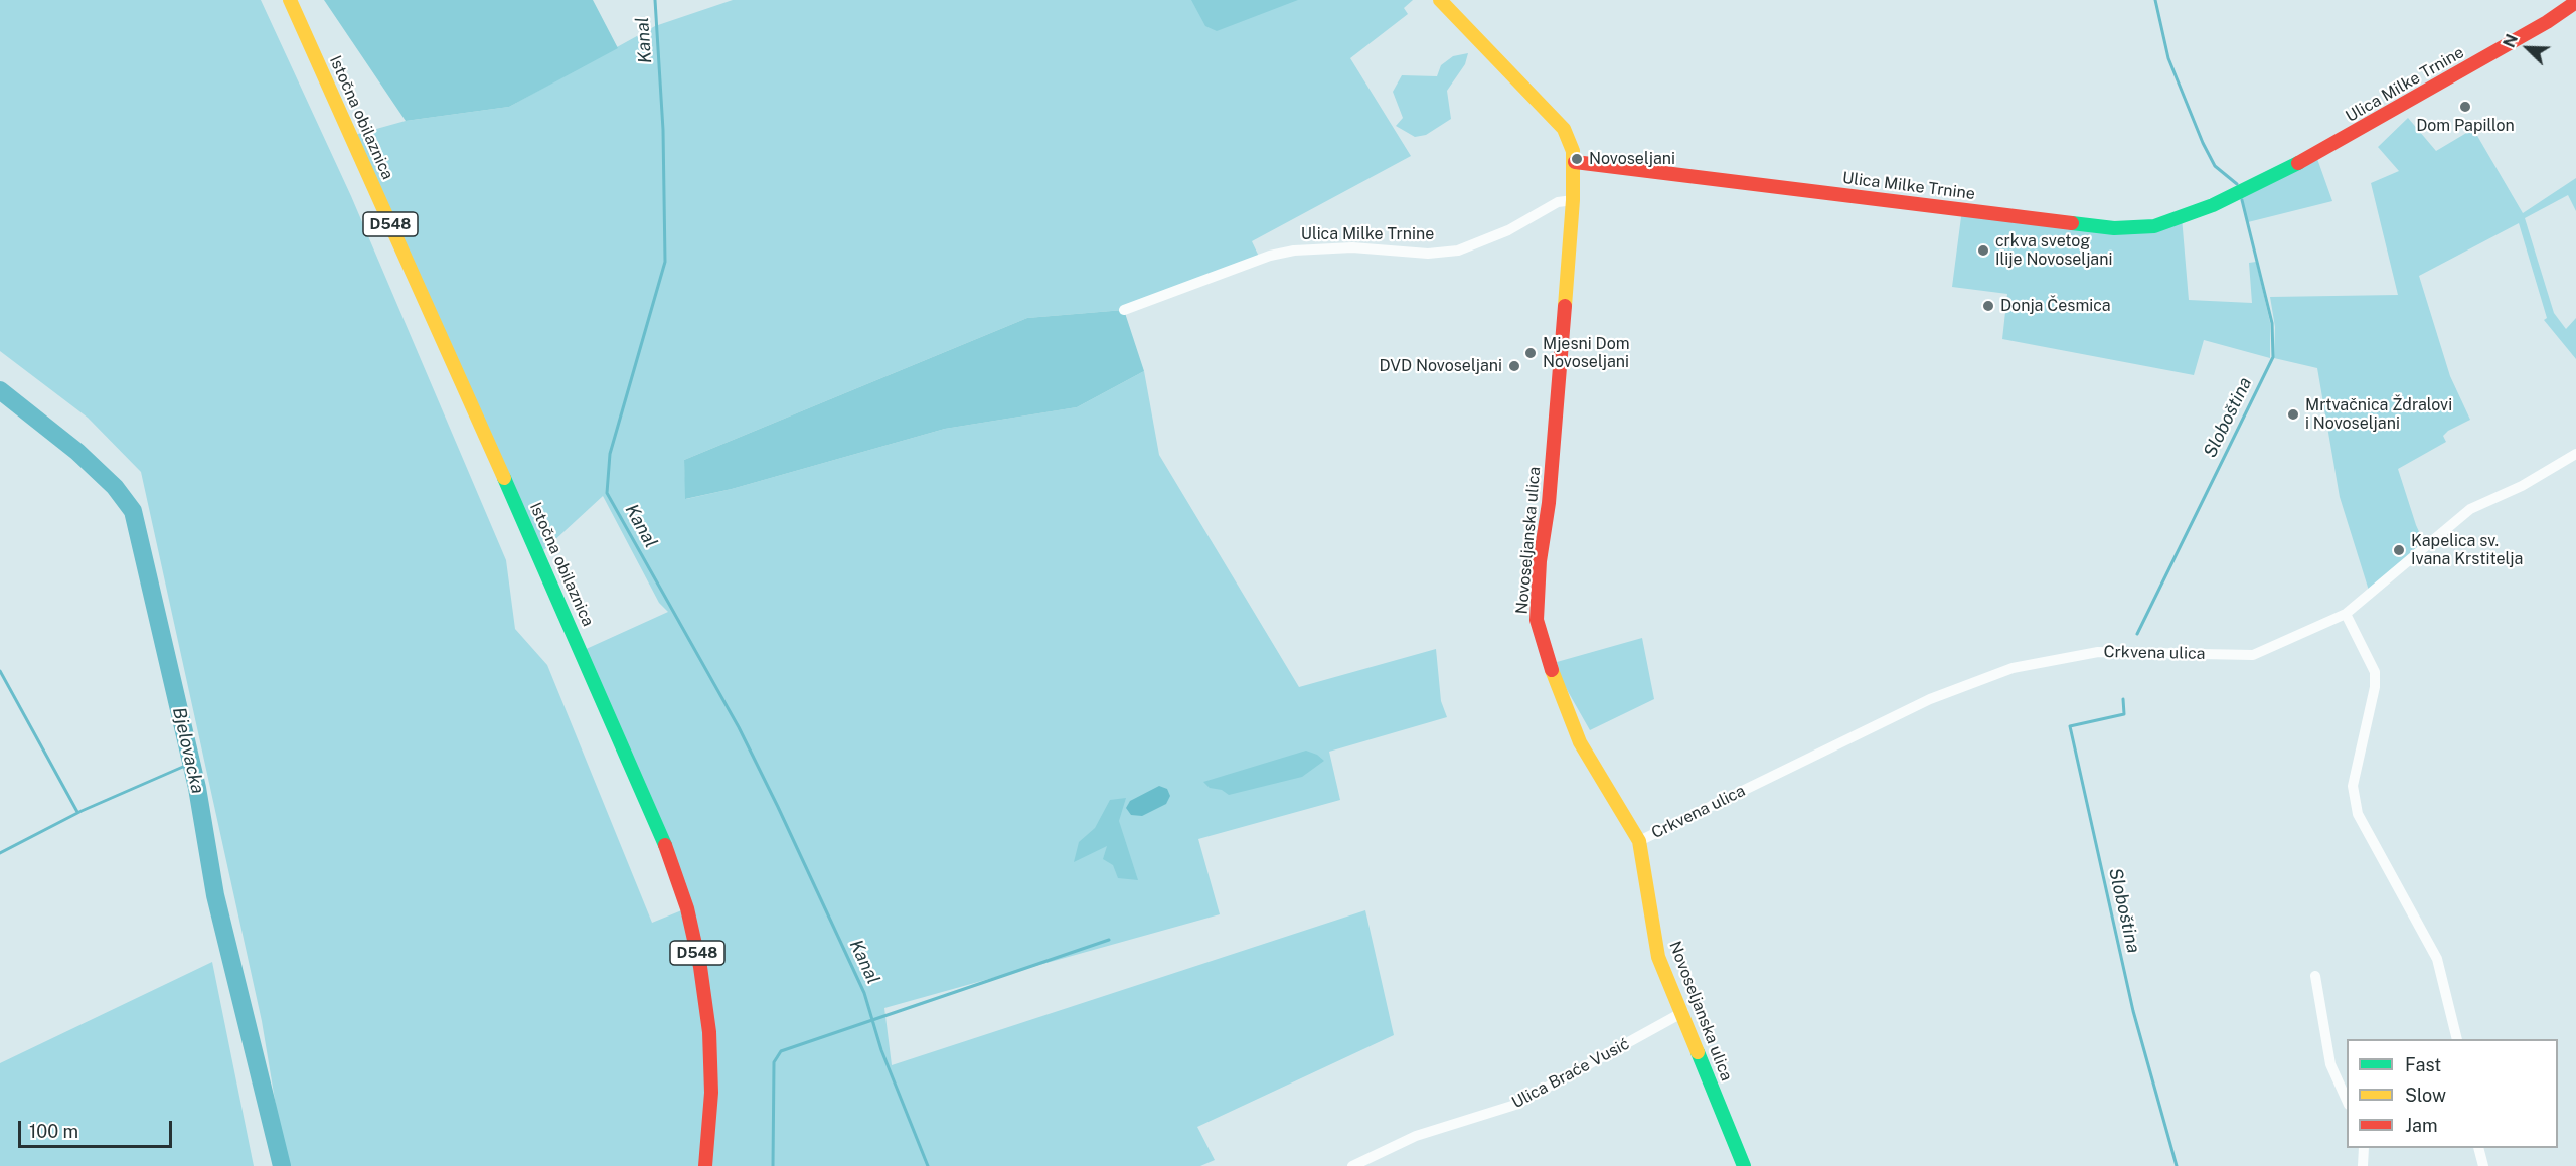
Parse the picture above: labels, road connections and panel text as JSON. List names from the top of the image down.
{
  "streets": {
    "main road": [
      "Ulica Milke Trnine",
      "Istočna obilaznica",
      "D548",
      "Novoseljanska ulica"
    ],
    "street": ["Crkvena ulica", "Ulica Braće Vusić"]
  },
  "crossings": [
    ["Ulica Milke Trnine", "Novoseljanska ulica"],
    ["Novoseljanska ulica", "Crkvena ulica"],
    ["Novoseljanska ulica", "Ulica Braće Vusić"]
  ],
  "water": ["Kanal", "Sloboština", "Bjelovacka"],
  "places": [
    "Dom Papillon",
    "Novoseljani",
    "crkva svetog Ilije Novoseljani",
    "Donja Česmica",
    "Mjesni Dom Novoseljani",
    "DVD Novoseljani",
    "Mrtvačnica Ždralovi i Novoseljani",
    "Kapelica sv. Ivana Krstitelja"
  ],
  "legend": ["Fast", "Slow", "Jam"],
  "scale_bar": "100 m",
  "north": "top left"
}
